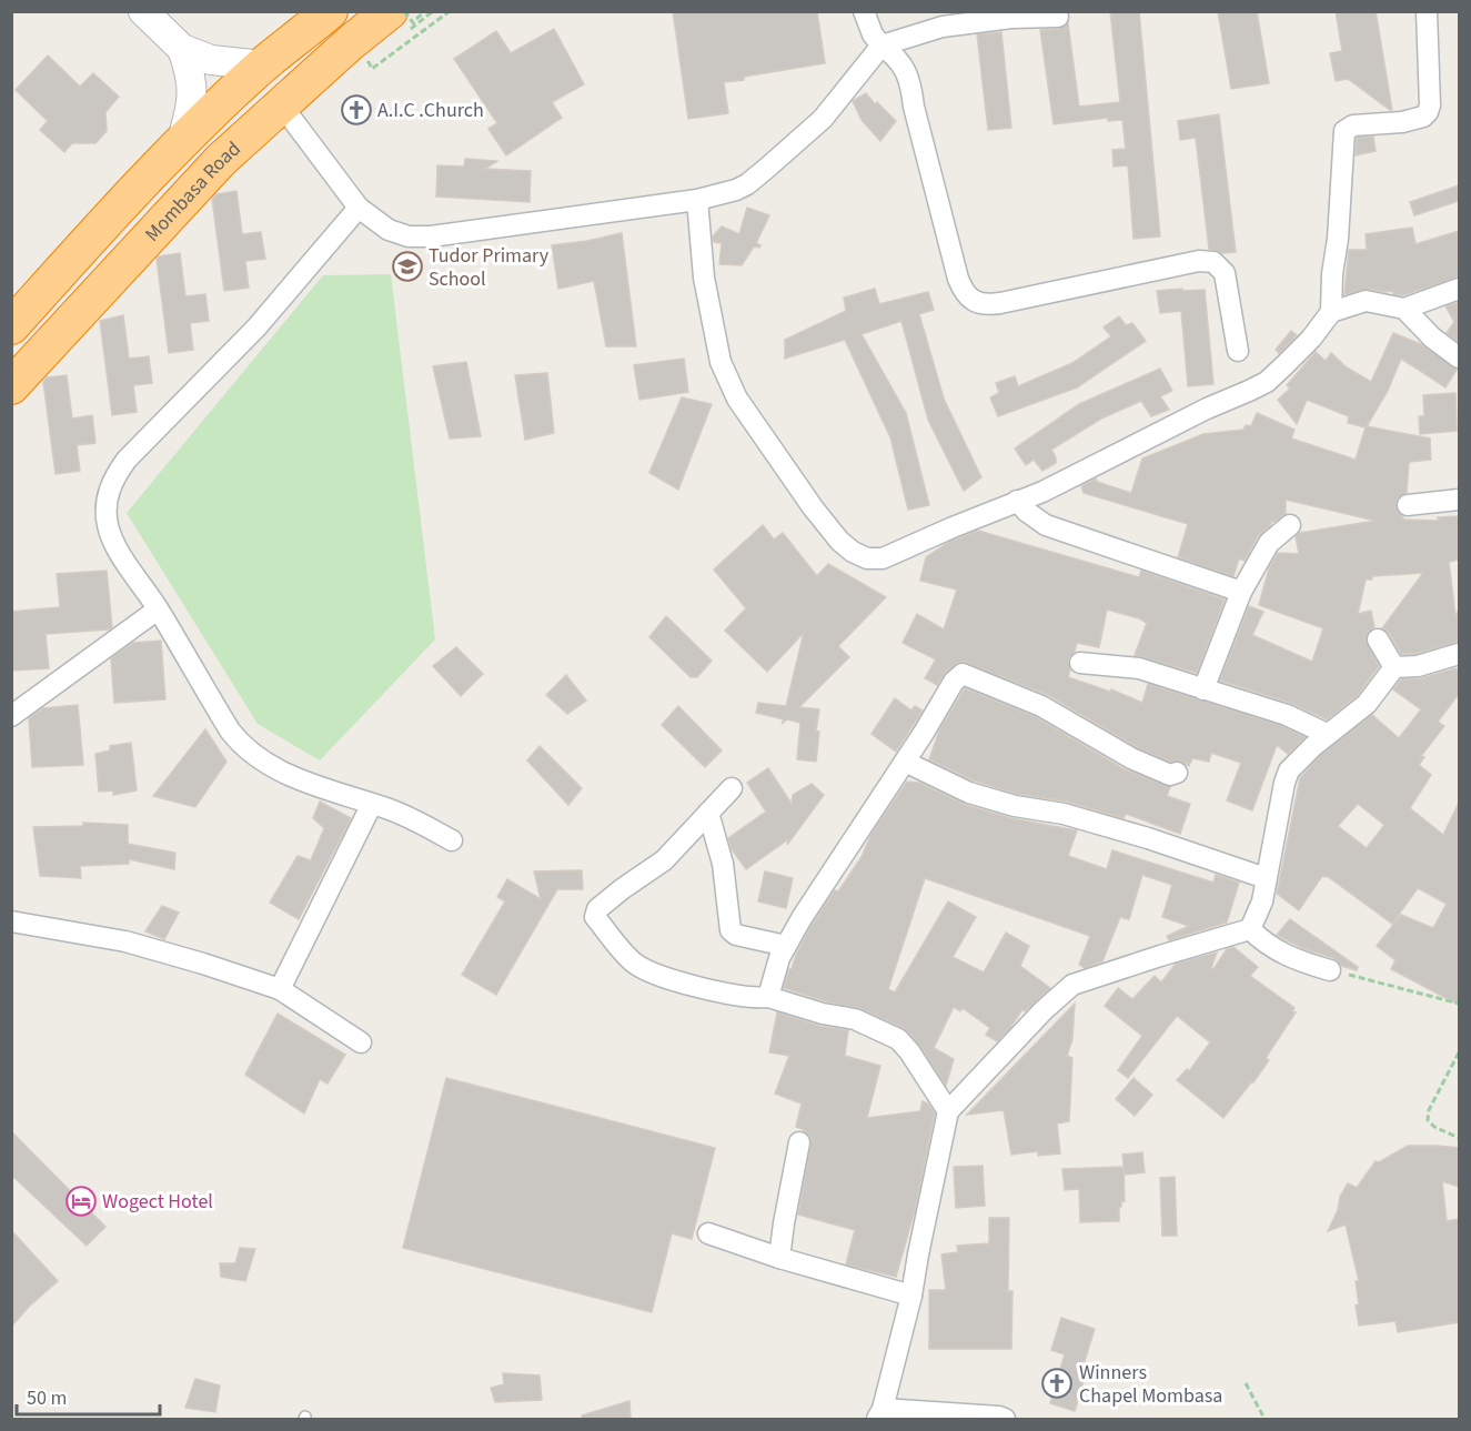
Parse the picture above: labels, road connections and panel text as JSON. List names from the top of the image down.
{
  "streets": {
    "highway": ["Mombasa Road"]
  },
  "places": {
    "church": ["A.I.C .Church", "Winners Chapel Mombasa"],
    "school or university": ["Tudor Primary School"],
    "hotel": ["Wogect Hotel"]
  },
  "scale_bar": "50 m"
}
